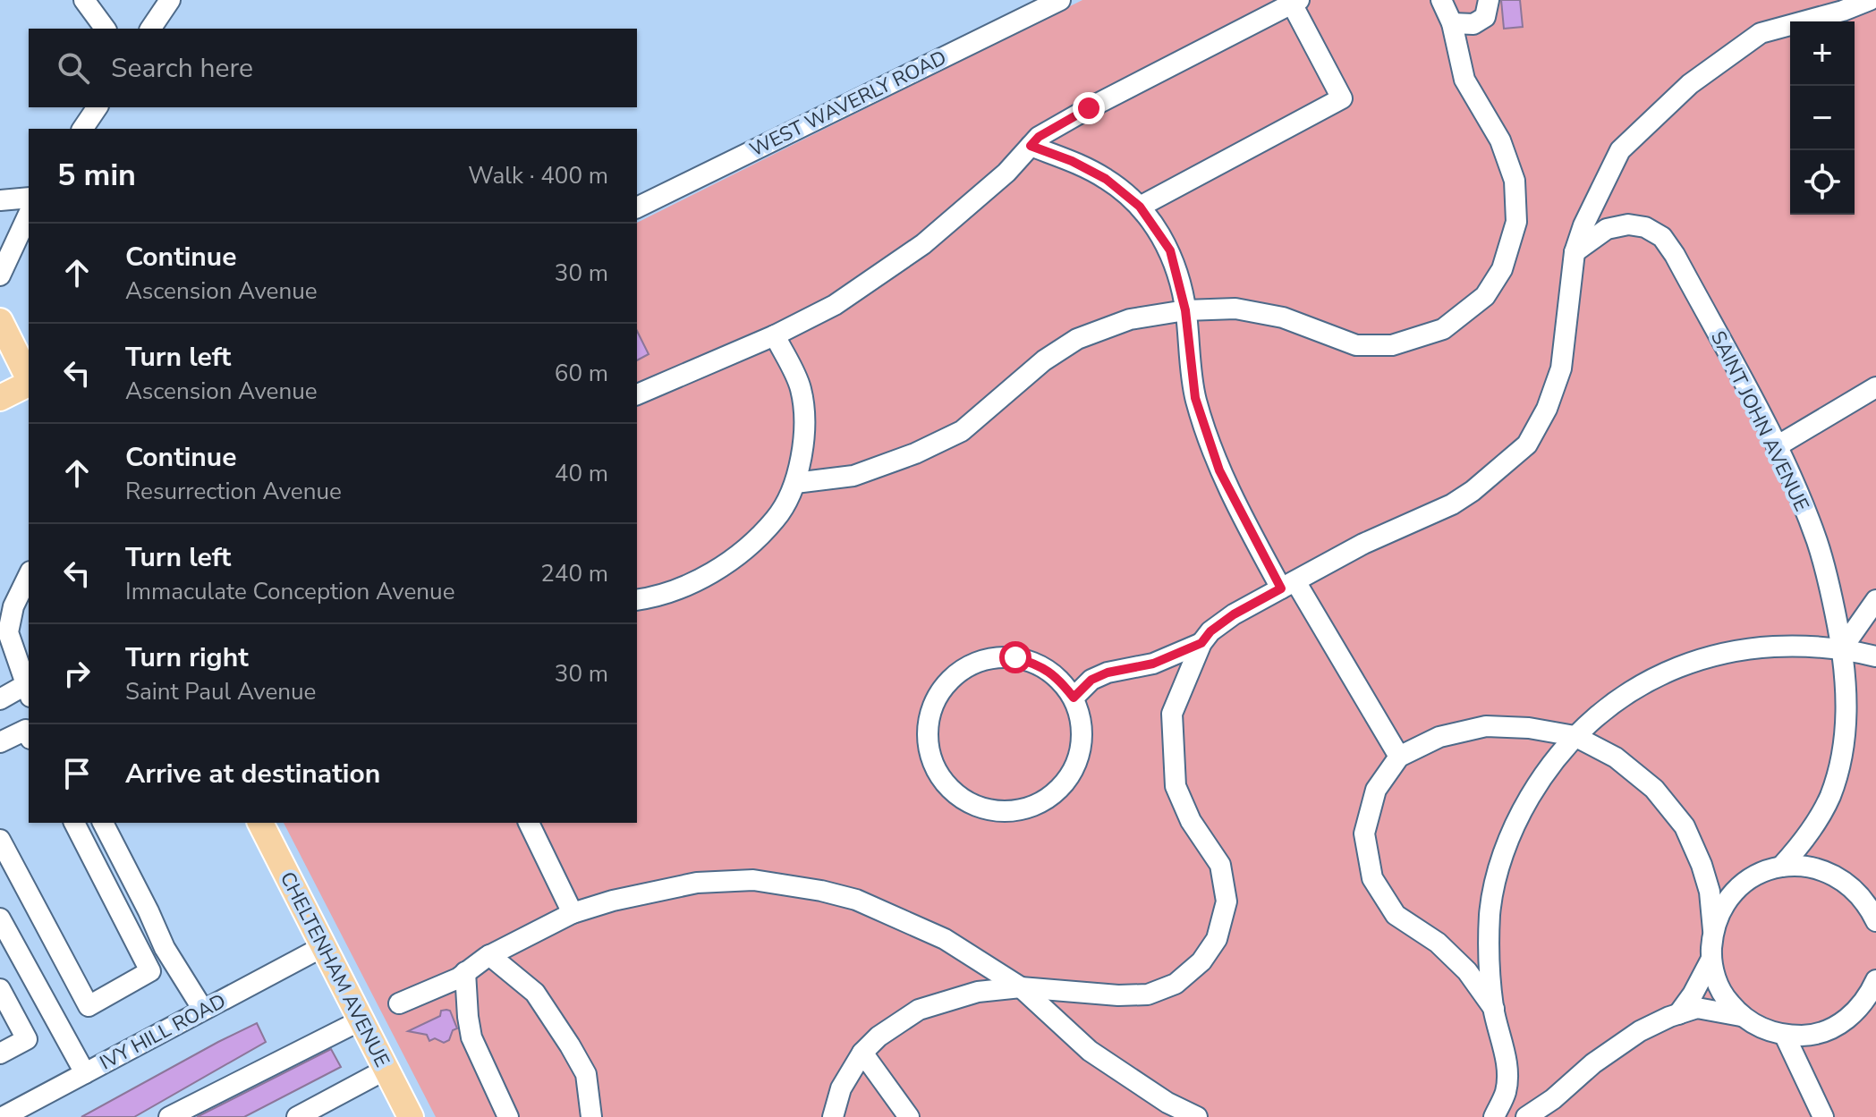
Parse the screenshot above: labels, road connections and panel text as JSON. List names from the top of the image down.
{
  "streets": {
    "main road": ["CHELTENHAM AVENUE"],
    "street": ["WEST WAVERLY ROAD", "SAINT JOHN AVENUE", "IVY HILL ROAD"]
  },
  "crossings": [
    ["CHELTENHAM AVENUE", "IVY HILL ROAD"]
  ],
  "page": {
    "map_buttons": ["+", "−"],
    "search": "Search here",
    "heading": ["5 min", "Walk · 400 m"],
    "list": [
      ["Continue", "Ascension Avenue", "30 m"],
      ["Turn left", "Ascension Avenue", "60 m"],
      ["Continue", "Resurrection Avenue", "40 m"],
      ["Turn left", "Immaculate Conception Avenue", "240 m"],
      ["Turn right", "Saint Paul Avenue", "30 m"],
      "Arrive at destination"
    ]
  }
}
